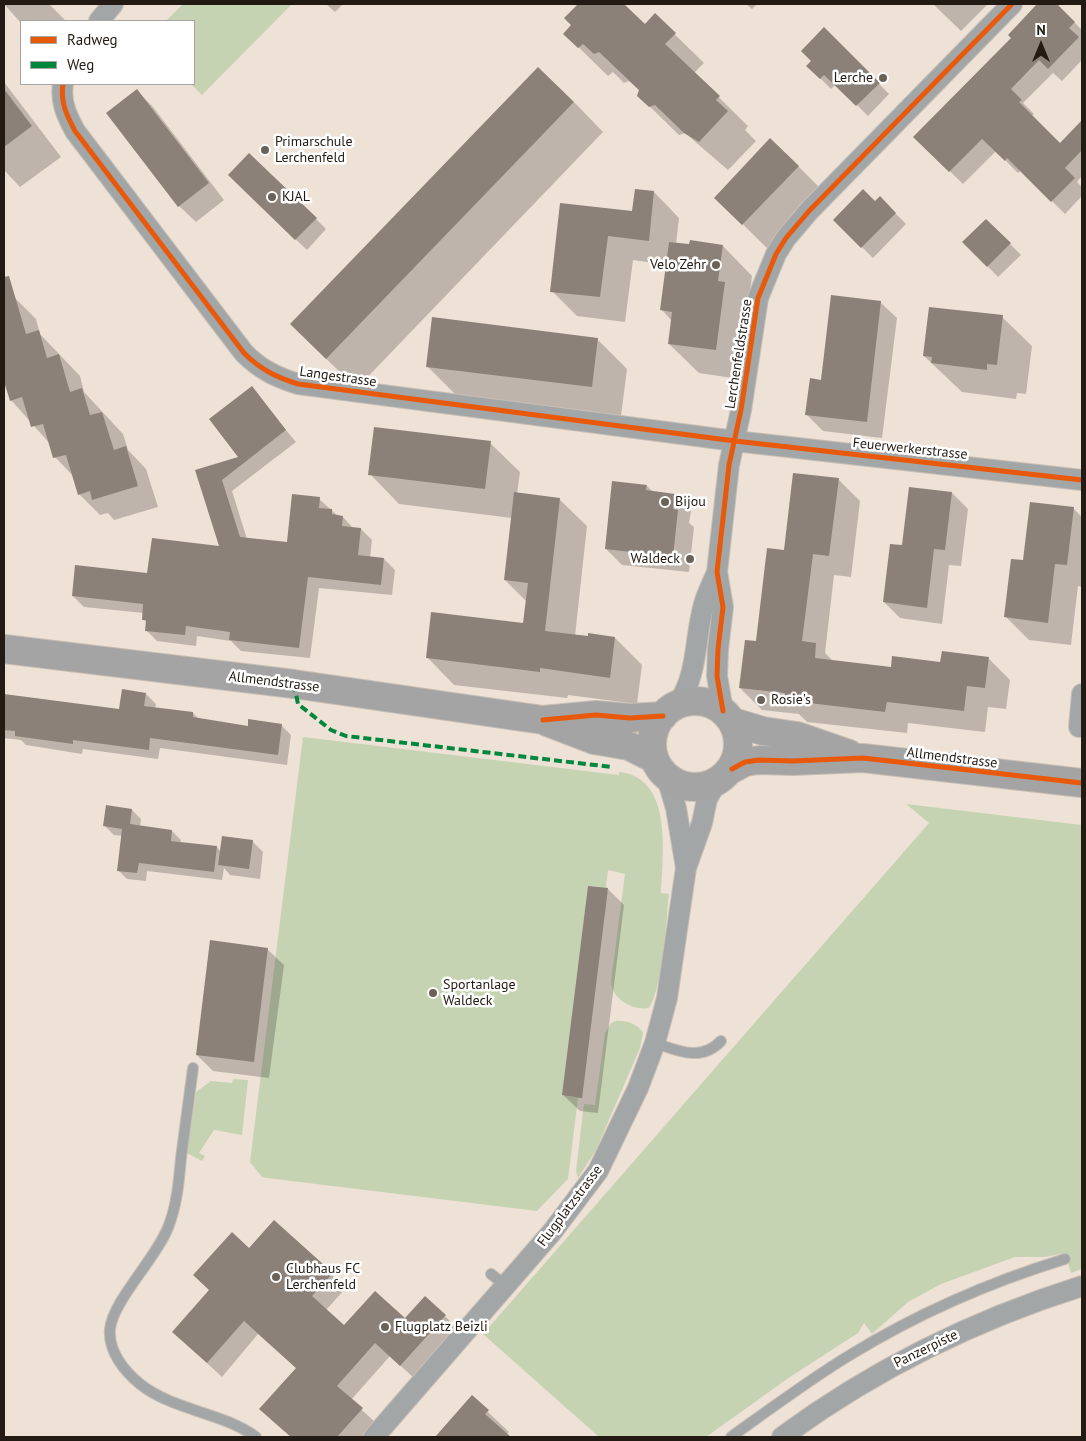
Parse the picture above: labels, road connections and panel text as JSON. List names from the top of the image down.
{
  "streets": {
    "main road": ["Allmendstrasse"],
    "street": [
      "Lerchenfeldstrasse",
      "Langestrasse",
      "Feuerwerkerstrasse",
      "Flugplatzstrasse",
      "Panzerpiste"
    ]
  },
  "crossings": [
    ["Lerchenfeldstrasse", "Langestrasse"],
    ["Lerchenfeldstrasse", "Feuerwerkerstrasse"],
    ["Lerchenfeldstrasse", "Allmendstrasse"],
    ["Lerchenfeldstrasse", "Flugplatzstrasse"],
    ["Langestrasse", "Feuerwerkerstrasse"],
    ["Allmendstrasse", "Flugplatzstrasse"]
  ],
  "places": [
    "Lerche",
    "Primarschule Lerchenfeld",
    "KJAL",
    "Velo Zehr",
    "Bijou",
    "Waldeck",
    "Rosie's",
    "Sportanlage Waldeck",
    "Clubhaus FC Lerchenfeld",
    "Flugplatz Beizli"
  ],
  "legend": ["Radweg", "Weg"],
  "north": "top"
}
